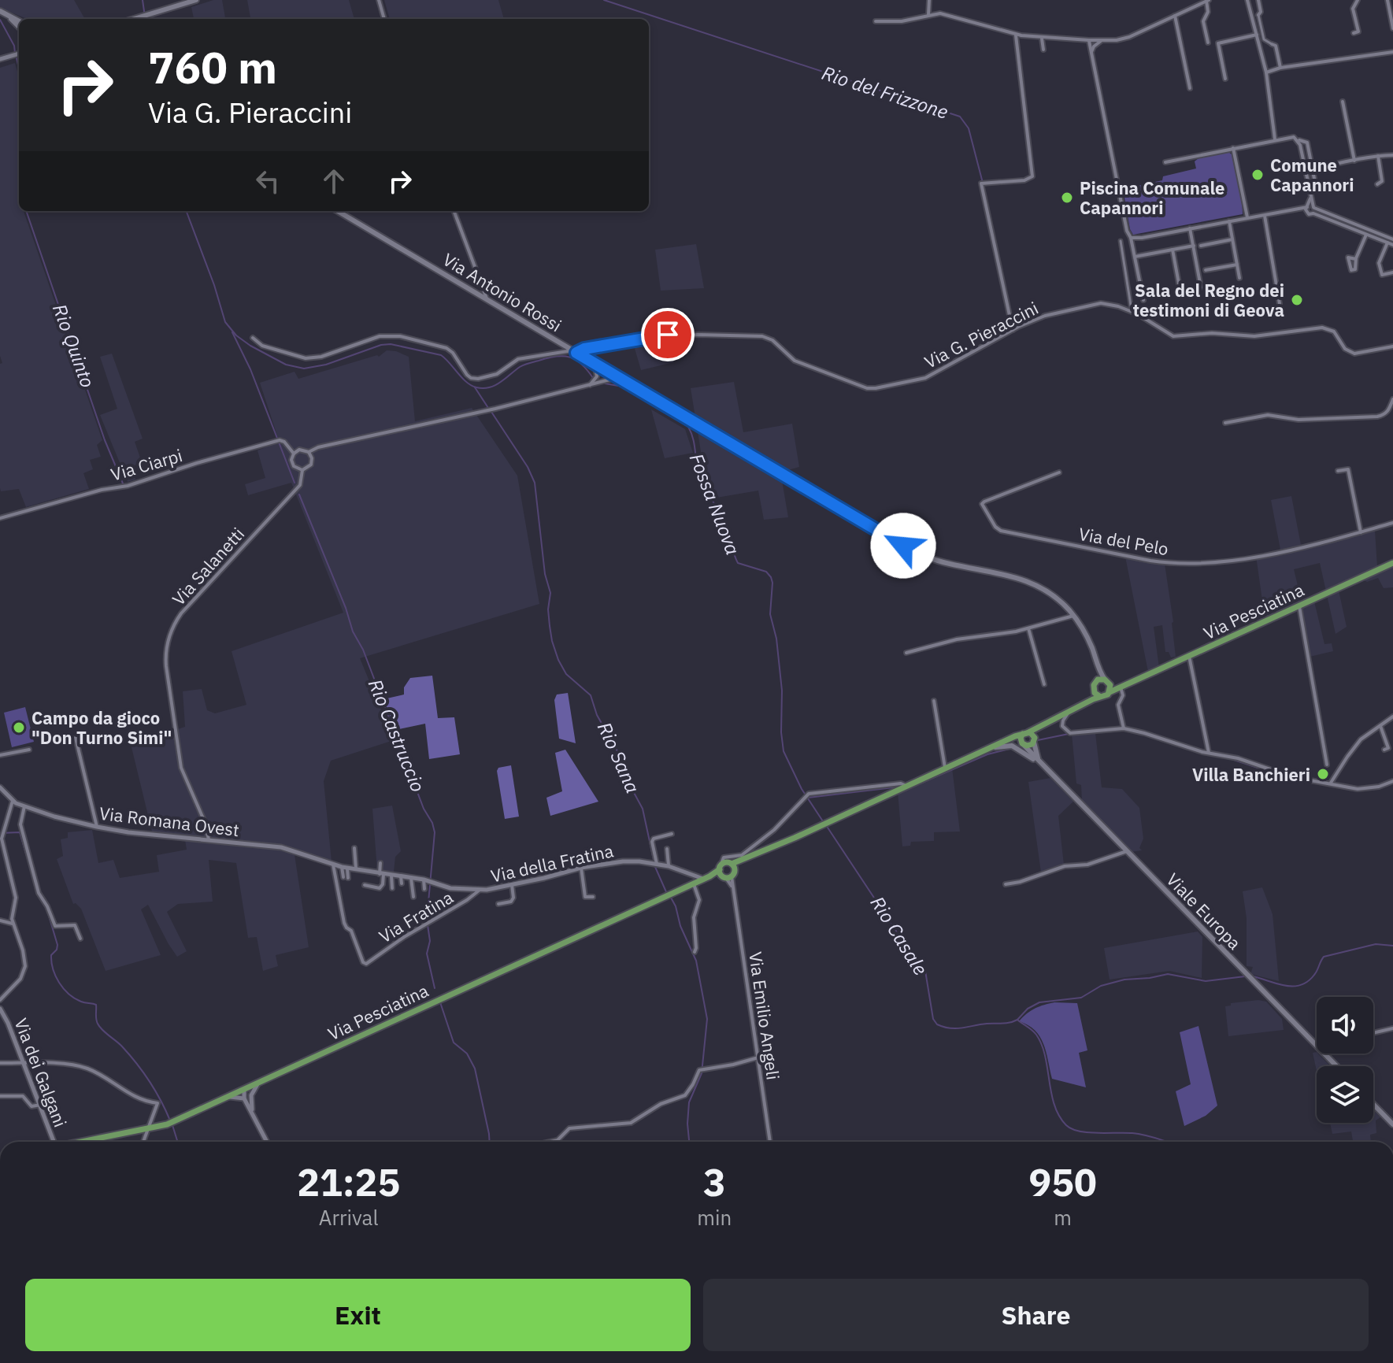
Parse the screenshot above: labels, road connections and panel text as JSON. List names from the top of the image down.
{
  "streets": {
    "main road": ["Via Antonio Rossi", "Via Pesciatina", "Viale Europa"],
    "street": [
      "Via G. Pieraccini",
      "Via Ciarpi",
      "Via del Pelo",
      "Via Salanetti",
      "Via Romana Ovest",
      "Via della Fratina",
      "Via Fratina",
      "Via Emilio Angeli",
      "Via dei Galgani"
    ]
  },
  "crossings": [
    ["Via Antonio Rossi", "Via G. Pieraccini"],
    ["Via Ciarpi", "Via Salanetti"],
    ["Via Salanetti", "Via Romana Ovest"],
    ["Via Pesciatina", "Via della Fratina"],
    ["Via Pesciatina", "Viale Europa"],
    ["Via Pesciatina", "Via Emilio Angeli"],
    ["Via Romana Ovest", "Via della Fratina"],
    ["Via Romana Ovest", "Via Fratina"],
    ["Via della Fratina", "Via Fratina"]
  ],
  "water": [
    "Rio del Frizzone",
    "Rio Quinto",
    "Fossa Nuova",
    "Rio Castruccio",
    "Rio Sana",
    "Rio Casale"
  ],
  "places": [
    "Comune Capannori",
    "Piscina Comunale Capannori",
    "Sala del Regno dei testimoni di Geova",
    "Campo da gioco \"Don Turno Simi\"",
    "Villa Banchieri"
  ],
  "page": {
    "turn": ["760 m", "Via G. Pieraccini"],
    "eta": [
      "21:25",
      "Arrival",
      "3",
      "min",
      "950",
      "m"
    ],
    "buttons": ["Exit", "Share"]
  }
}
